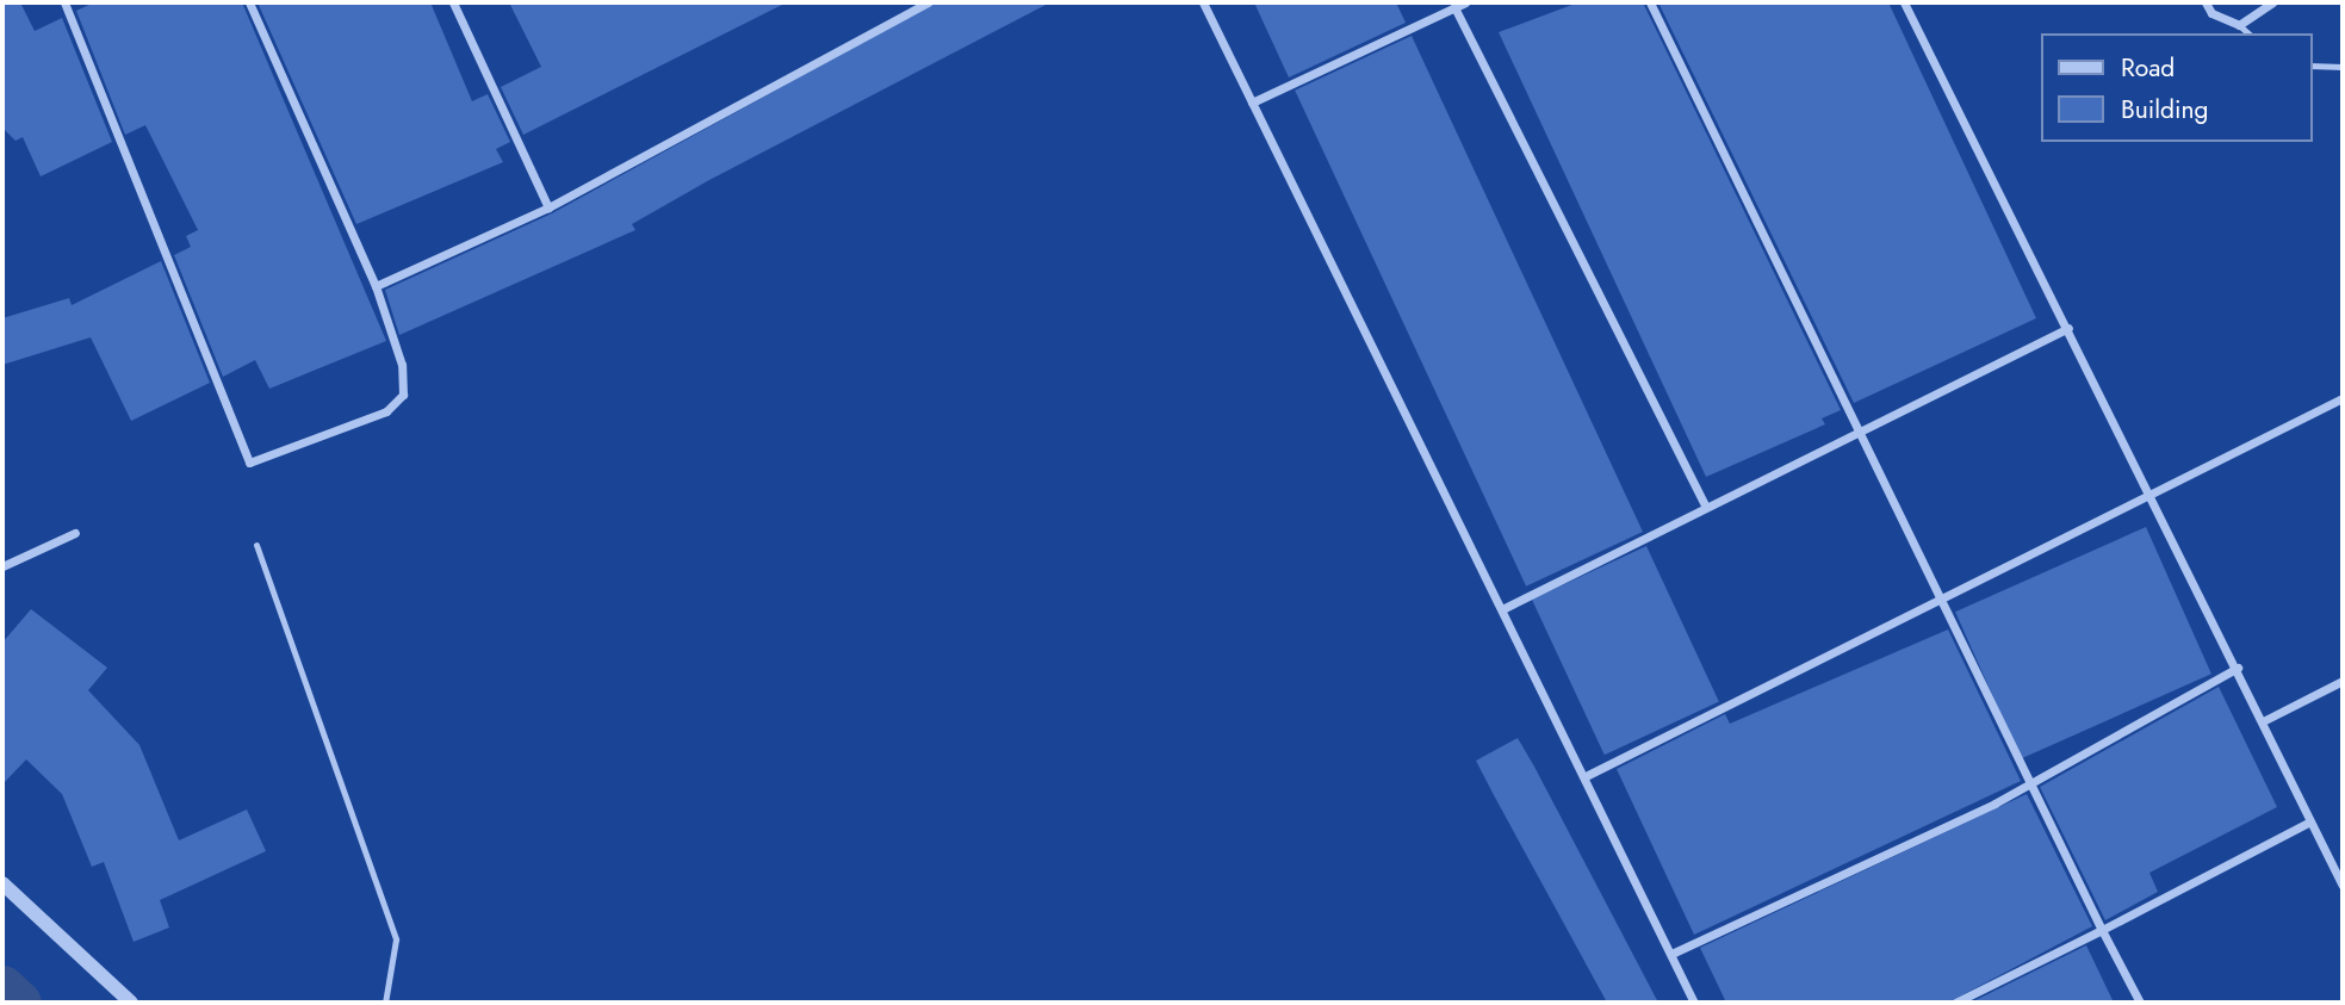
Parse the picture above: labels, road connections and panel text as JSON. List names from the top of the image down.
{
  "legend": ["Road", "Building"]
}
